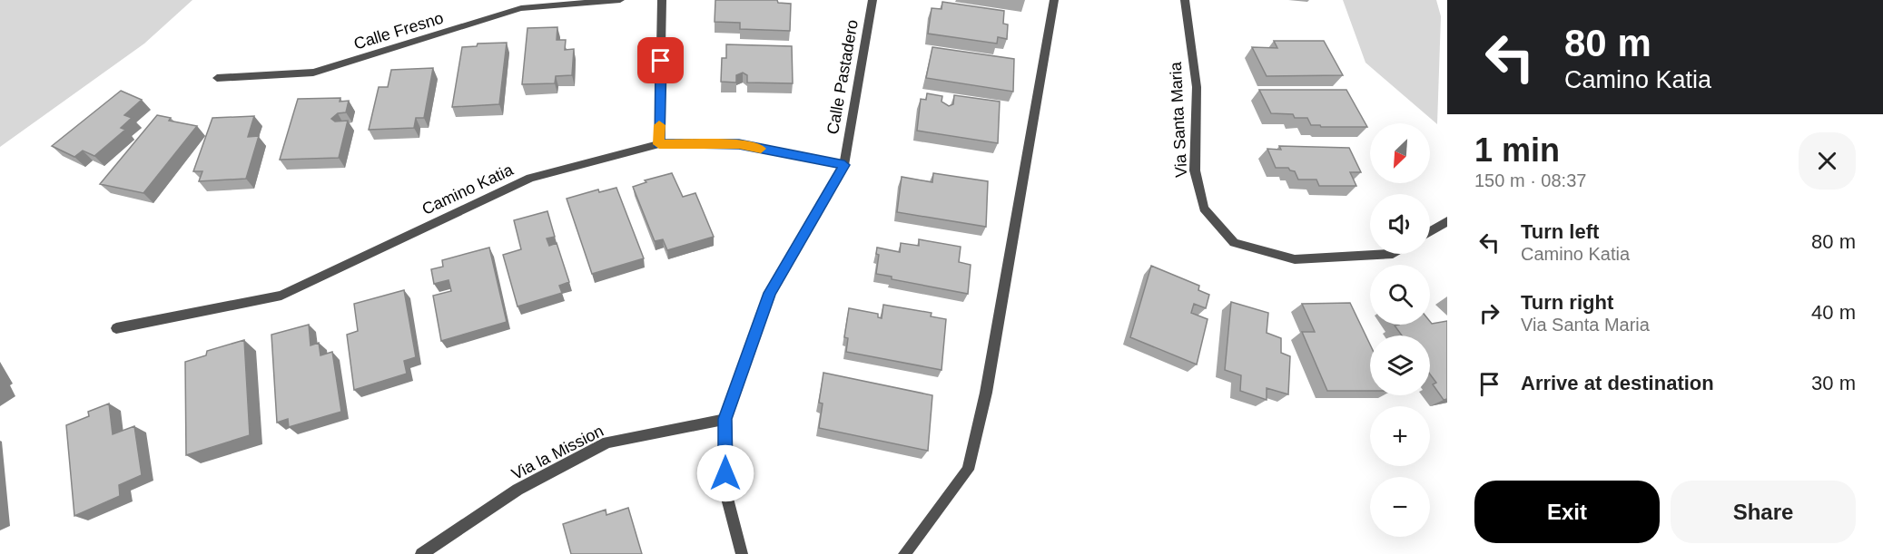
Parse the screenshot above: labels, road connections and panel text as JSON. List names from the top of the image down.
{
  "streets": {
    "street": [
      "Calle Fresno",
      "Calle Pastadero",
      "Via Santa Maria",
      "Camino Katia",
      "Via la Mission"
    ]
  },
  "crossings": [
    ["Calle Pastadero", "Camino Katia"],
    ["Calle Pastadero", "Via la Mission"]
  ],
  "north": "bottom left",
  "page": {
    "turn": ["80 m", "Camino Katia"],
    "heading": ["1 min", "150 m · 08:37"],
    "map_buttons": ["+", "−"],
    "list": [
      {
        "name": "Turn left",
        "note": "Camino Katia",
        "value": "80 m"
      },
      {
        "name": "Turn right",
        "note": "Via Santa Maria",
        "value": "40 m"
      },
      {
        "name": "Arrive at destination",
        "value": "30 m"
      }
    ],
    "buttons": ["Exit", "Share"]
  }
}
